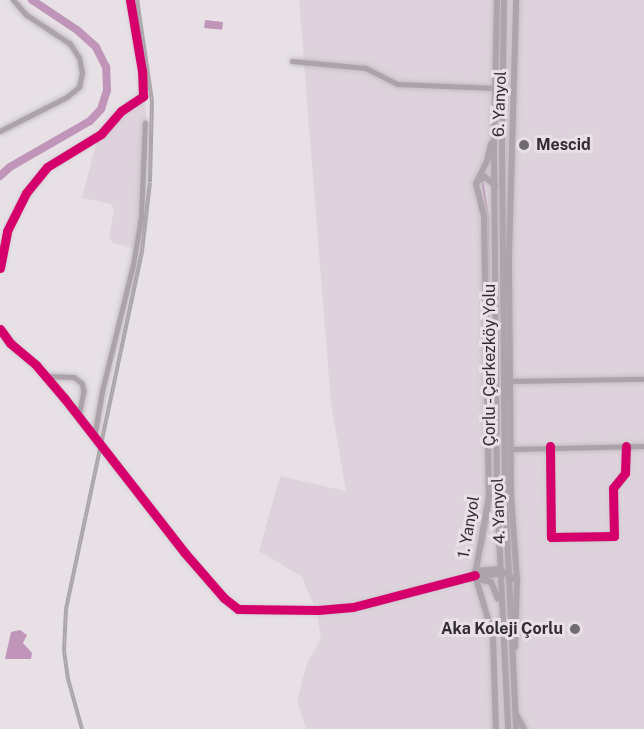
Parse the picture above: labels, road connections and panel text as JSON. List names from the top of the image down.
{
  "streets": {
    "main road": [
      "6. Yanyol",
      "Çorlu - Çerkezköy Yolu",
      "4. Yanyol",
      "1. Yanyol"
    ]
  },
  "crossings": [
    ["6. Yanyol", "4. Yanyol"],
    ["Çorlu - Çerkezköy Yolu", "4. Yanyol"]
  ],
  "places": ["Mescid", "Aka Koleji Çorlu"]
}
